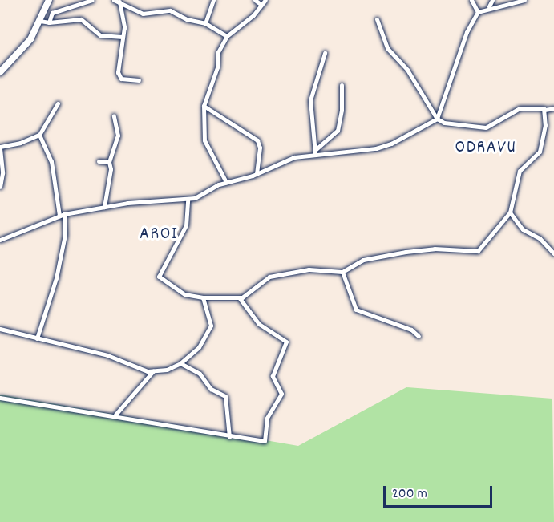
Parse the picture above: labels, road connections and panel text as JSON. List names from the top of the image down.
{
  "districts": ["ODRAVU", "AROI"],
  "scale_bar": "200 m"
}
